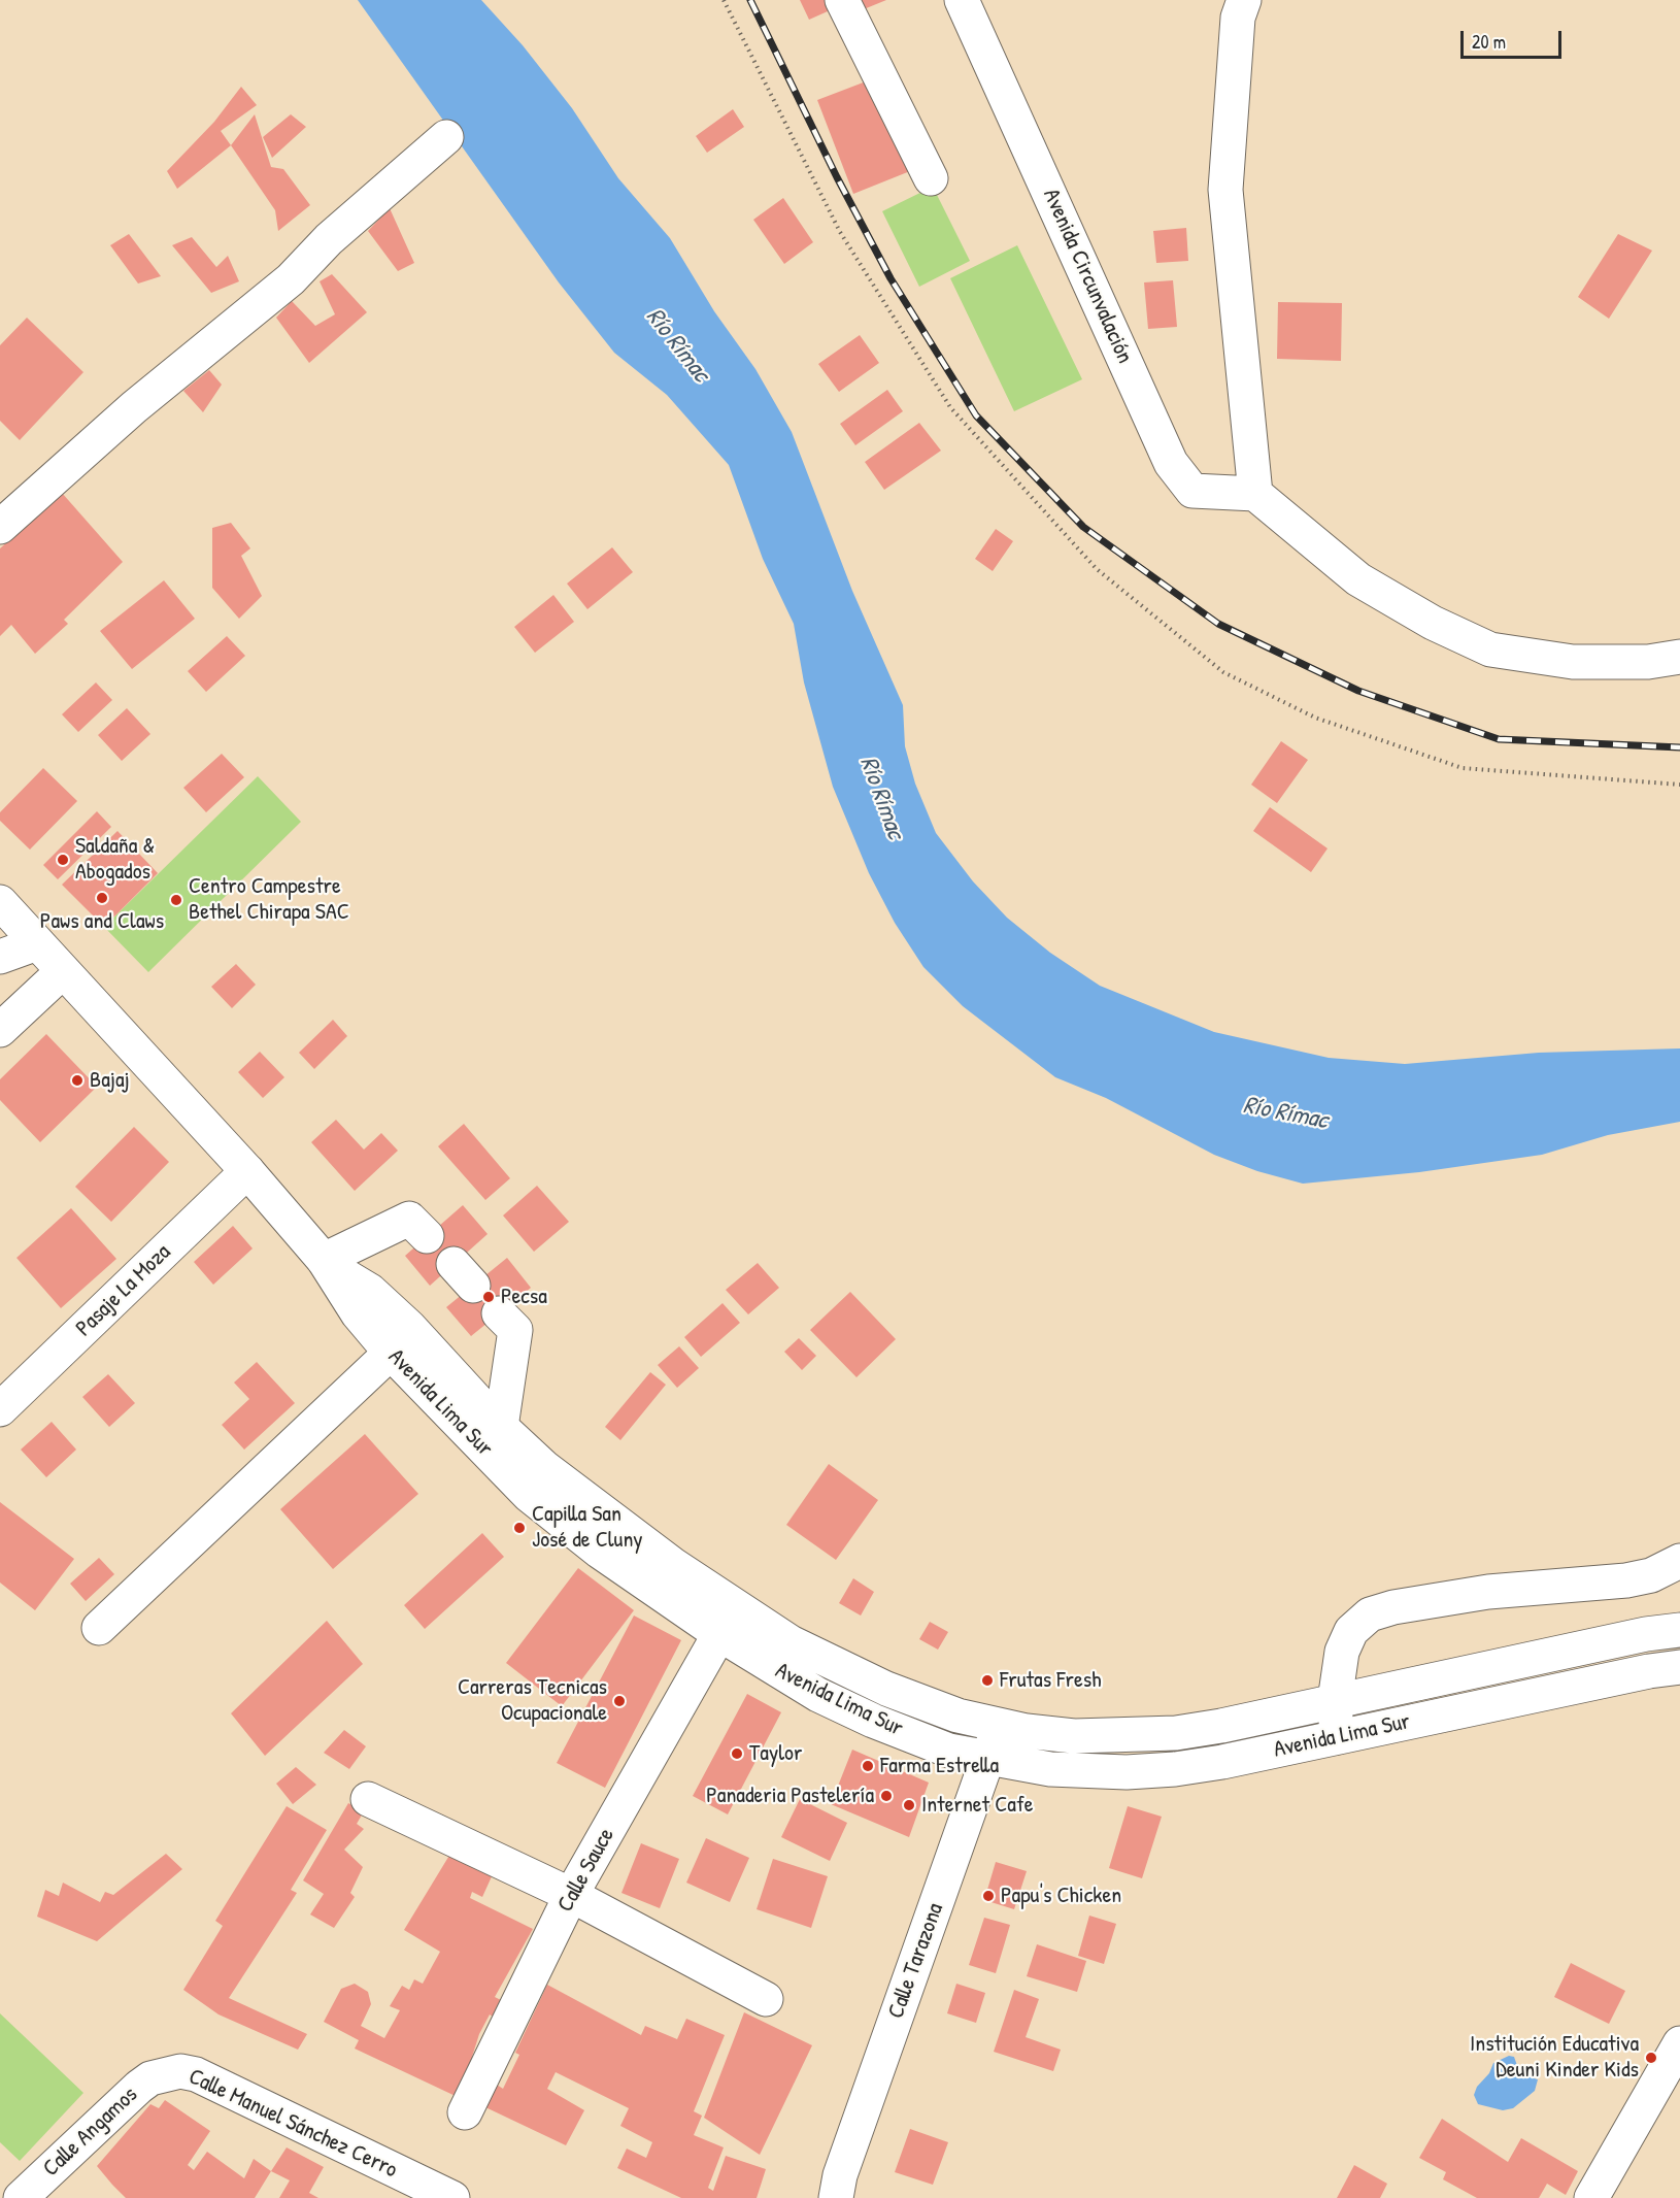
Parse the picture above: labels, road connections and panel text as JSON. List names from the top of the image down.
{
  "streets": {
    "main road": [
      "Avenida Circunvalación",
      "Pasaje La Moza",
      "Avenida Lima Sur",
      "Calle Sauce",
      "Calle Tarazona",
      "Calle Manuel Sánchez Cerro",
      "Calle Angamos"
    ]
  },
  "crossings": [
    ["Pasaje La Moza", "Avenida Lima Sur"],
    ["Avenida Lima Sur", "Calle Sauce"],
    ["Avenida Lima Sur", "Calle Tarazona"],
    ["Calle Manuel Sánchez Cerro", "Calle Angamos"]
  ],
  "water": ["Río Rímac"],
  "places": [
    "Saldaña & Abogados",
    "Paws and Claws",
    "Centro Campestre Bethel Chirapa SAC",
    "Bajaj",
    "Pecsa",
    "Capilla San José de Cluny",
    "Frutas Fresh",
    "Carreras Tecnicas Ocupacionale",
    "Taylor",
    "Farma Estrella",
    "Panaderia Pastelería",
    "Internet Cafe",
    "Papu's Chicken",
    "Institución Educativa Deuni Kinder Kids"
  ],
  "scale_bar": "20 m"
}
